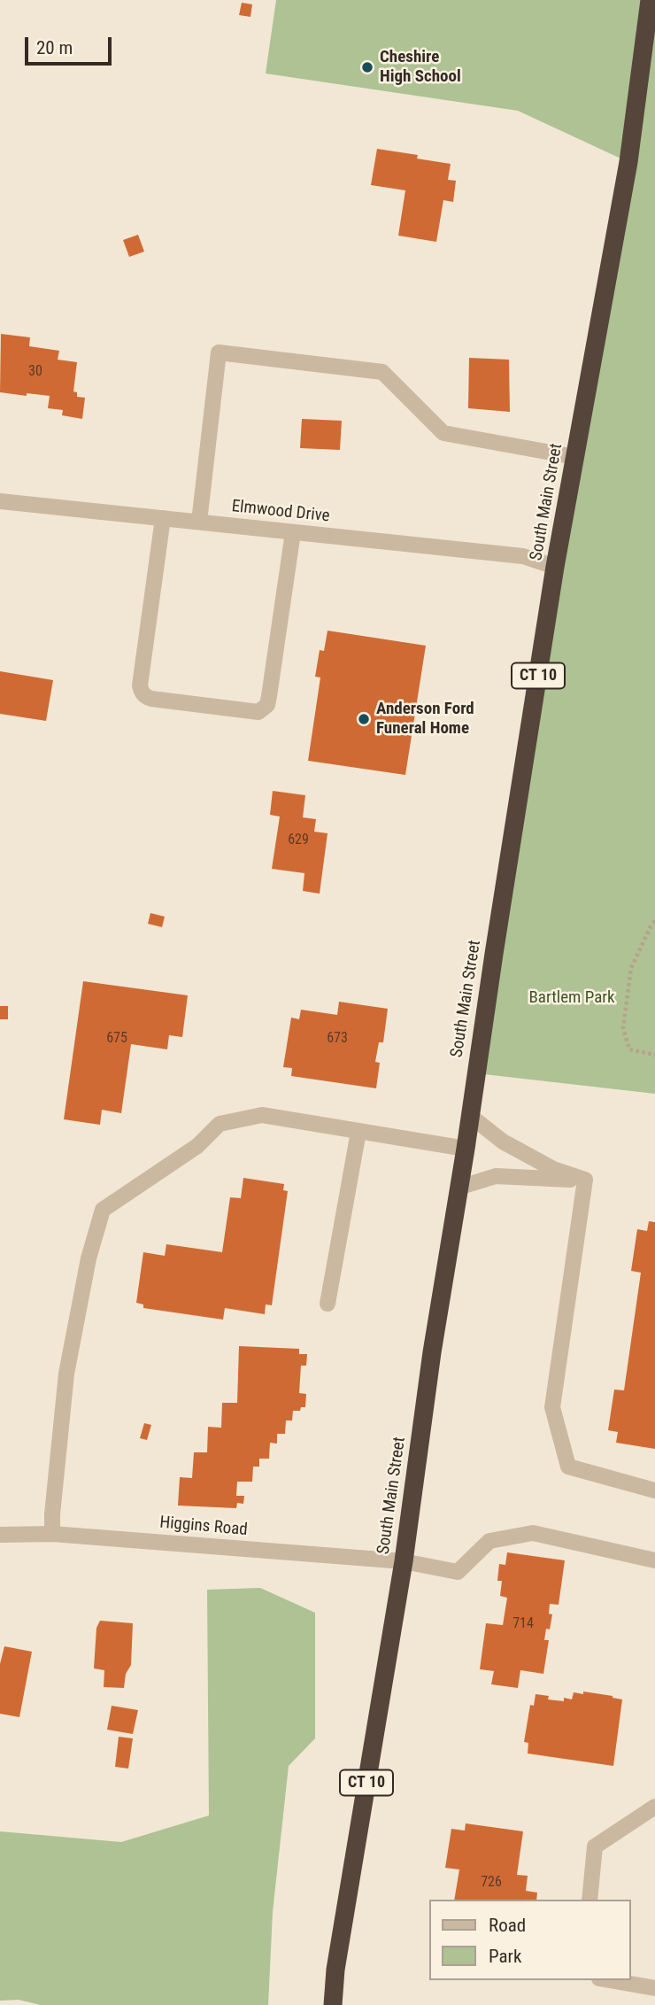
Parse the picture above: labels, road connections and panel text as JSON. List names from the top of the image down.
{
  "streets": {
    "highway": ["South Main Street", "CT 10"],
    "street": ["Elmwood Drive", "Higgins Road"]
  },
  "crossings": [
    ["South Main Street", "Elmwood Drive"],
    ["South Main Street", "Higgins Road"]
  ],
  "parks": ["Bartlem Park"],
  "places": ["Cheshire High School", "Anderson Ford Funeral Home"],
  "house_numbers": [
    "30",
    "629",
    "675",
    "673",
    "714",
    "726"
  ],
  "legend": ["Road", "Park"],
  "scale_bar": "20 m"
}
